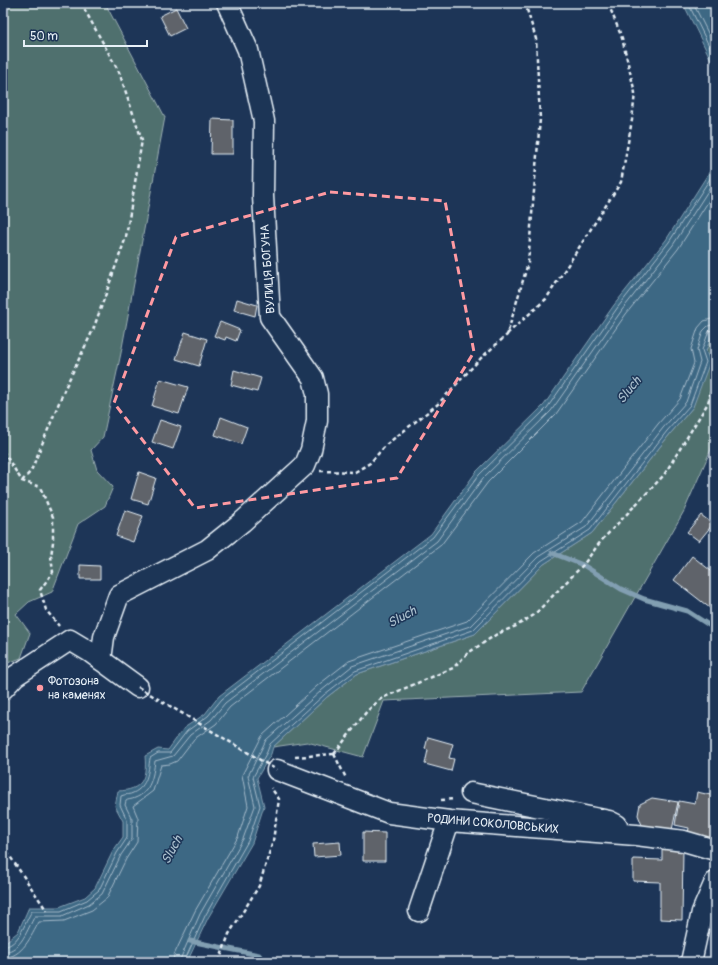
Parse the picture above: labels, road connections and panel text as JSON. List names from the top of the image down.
{
  "streets": {
    "street": ["ВУЛИЦЯ БОГУНА", "РОДИНИ СОКОЛОВСЬКИХ"]
  },
  "water": ["Sluch"],
  "places": ["Фотозона на каменях"],
  "scale_bar": "50 m"
}
